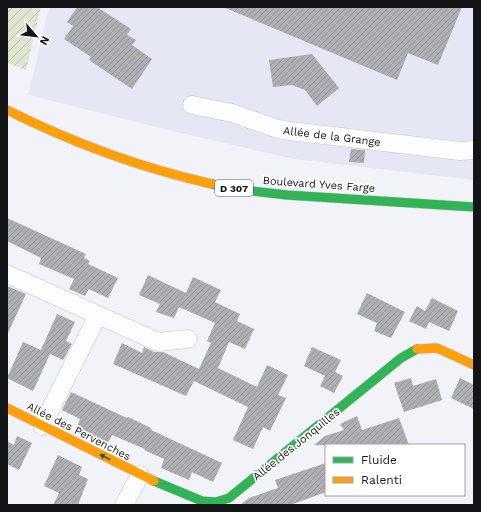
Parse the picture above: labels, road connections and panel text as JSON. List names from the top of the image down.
{
  "streets": {
    "street": [
      "Allée de la Grange",
      "Boulevard Yves Farge",
      "D 307",
      "Allée des Pervenches",
      "Allée des Jonquilles"
    ]
  },
  "crossings": [
    ["Allée des Pervenches", "Allée des Jonquilles"]
  ],
  "one_way": ["Allée des Pervenches"],
  "legend": ["Fluide", "Ralenti"],
  "north": "bottom right"
}
